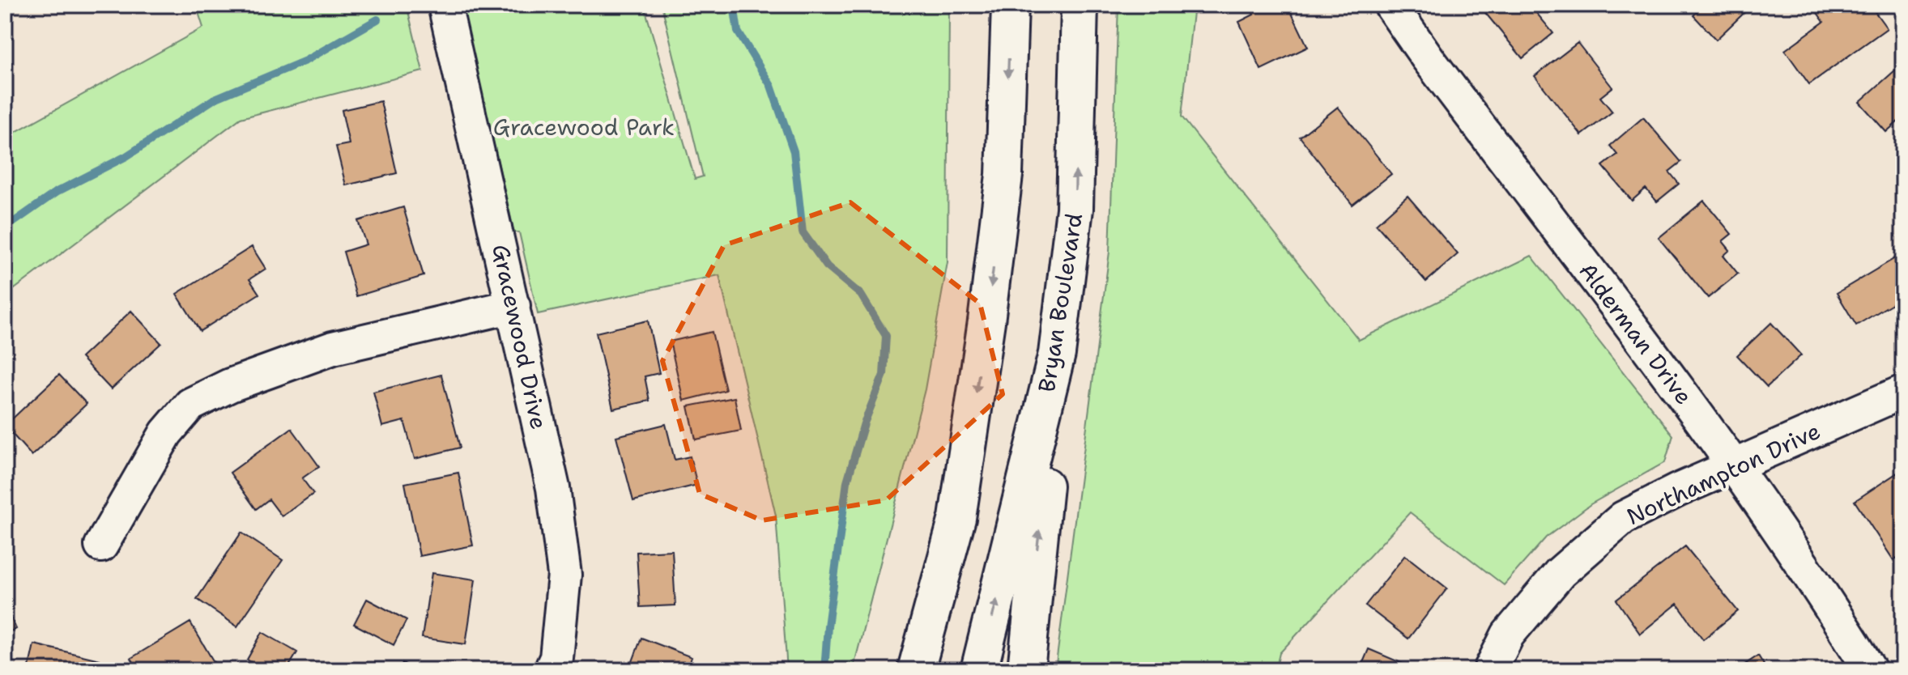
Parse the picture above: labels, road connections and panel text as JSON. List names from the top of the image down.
{
  "streets": {
    "highway": ["Bryan Boulevard"],
    "street": ["Alderman Drive", "Gracewood Drive", "Northampton Drive"]
  },
  "crossings": [
    ["Alderman Drive", "Northampton Drive"]
  ],
  "parks": ["Gracewood Park"]
}
